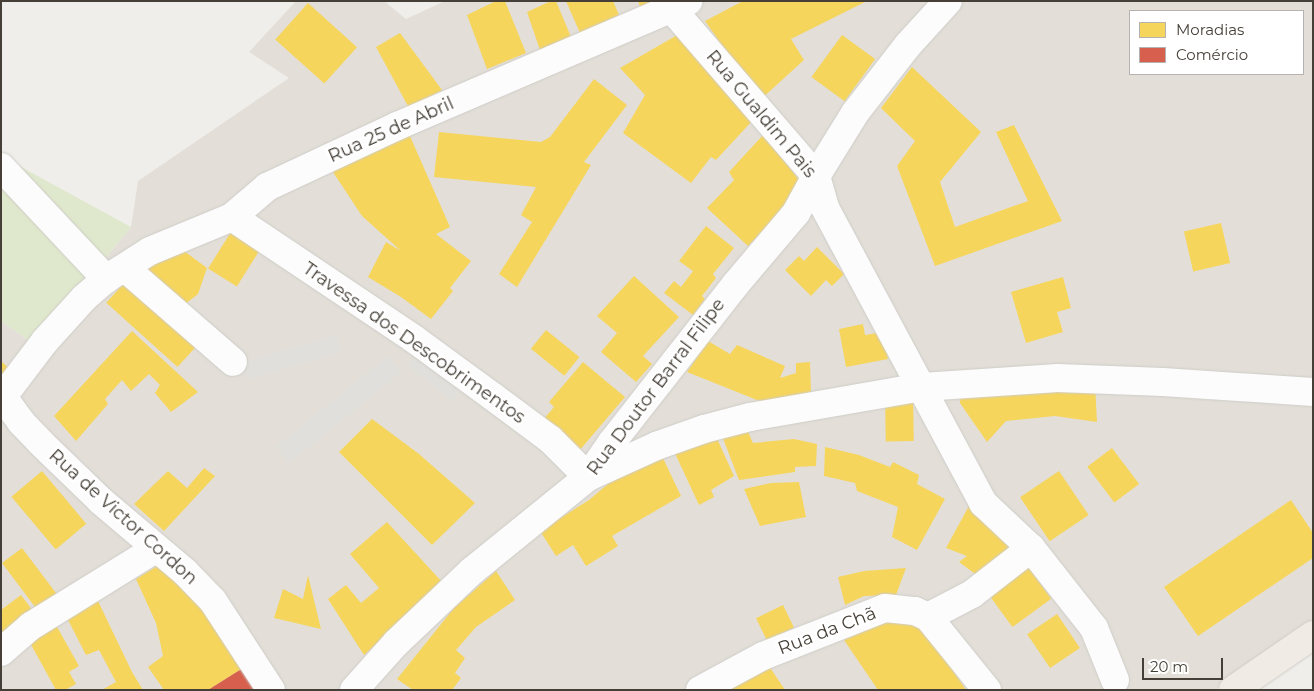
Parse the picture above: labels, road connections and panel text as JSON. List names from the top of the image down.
{
  "streets": {
    "street": [
      "Rua Gualdim Pais",
      "Rua 25 de Abril",
      "Travessa dos Descobrimentos",
      "Rua Doutor Barral Filipe",
      "Rua de Victor Cordon",
      "Rua da Chã"
    ]
  },
  "crossings": [
    ["Rua Gualdim Pais", "Rua 25 de Abril"],
    ["Rua Gualdim Pais", "Rua Doutor Barral Filipe"],
    ["Rua 25 de Abril", "Travessa dos Descobrimentos"],
    ["Rua 25 de Abril", "Rua de Victor Cordon"],
    ["Travessa dos Descobrimentos", "Rua Doutor Barral Filipe"]
  ],
  "legend": ["Moradias", "Comércio"],
  "scale_bar": "20 m"
}
